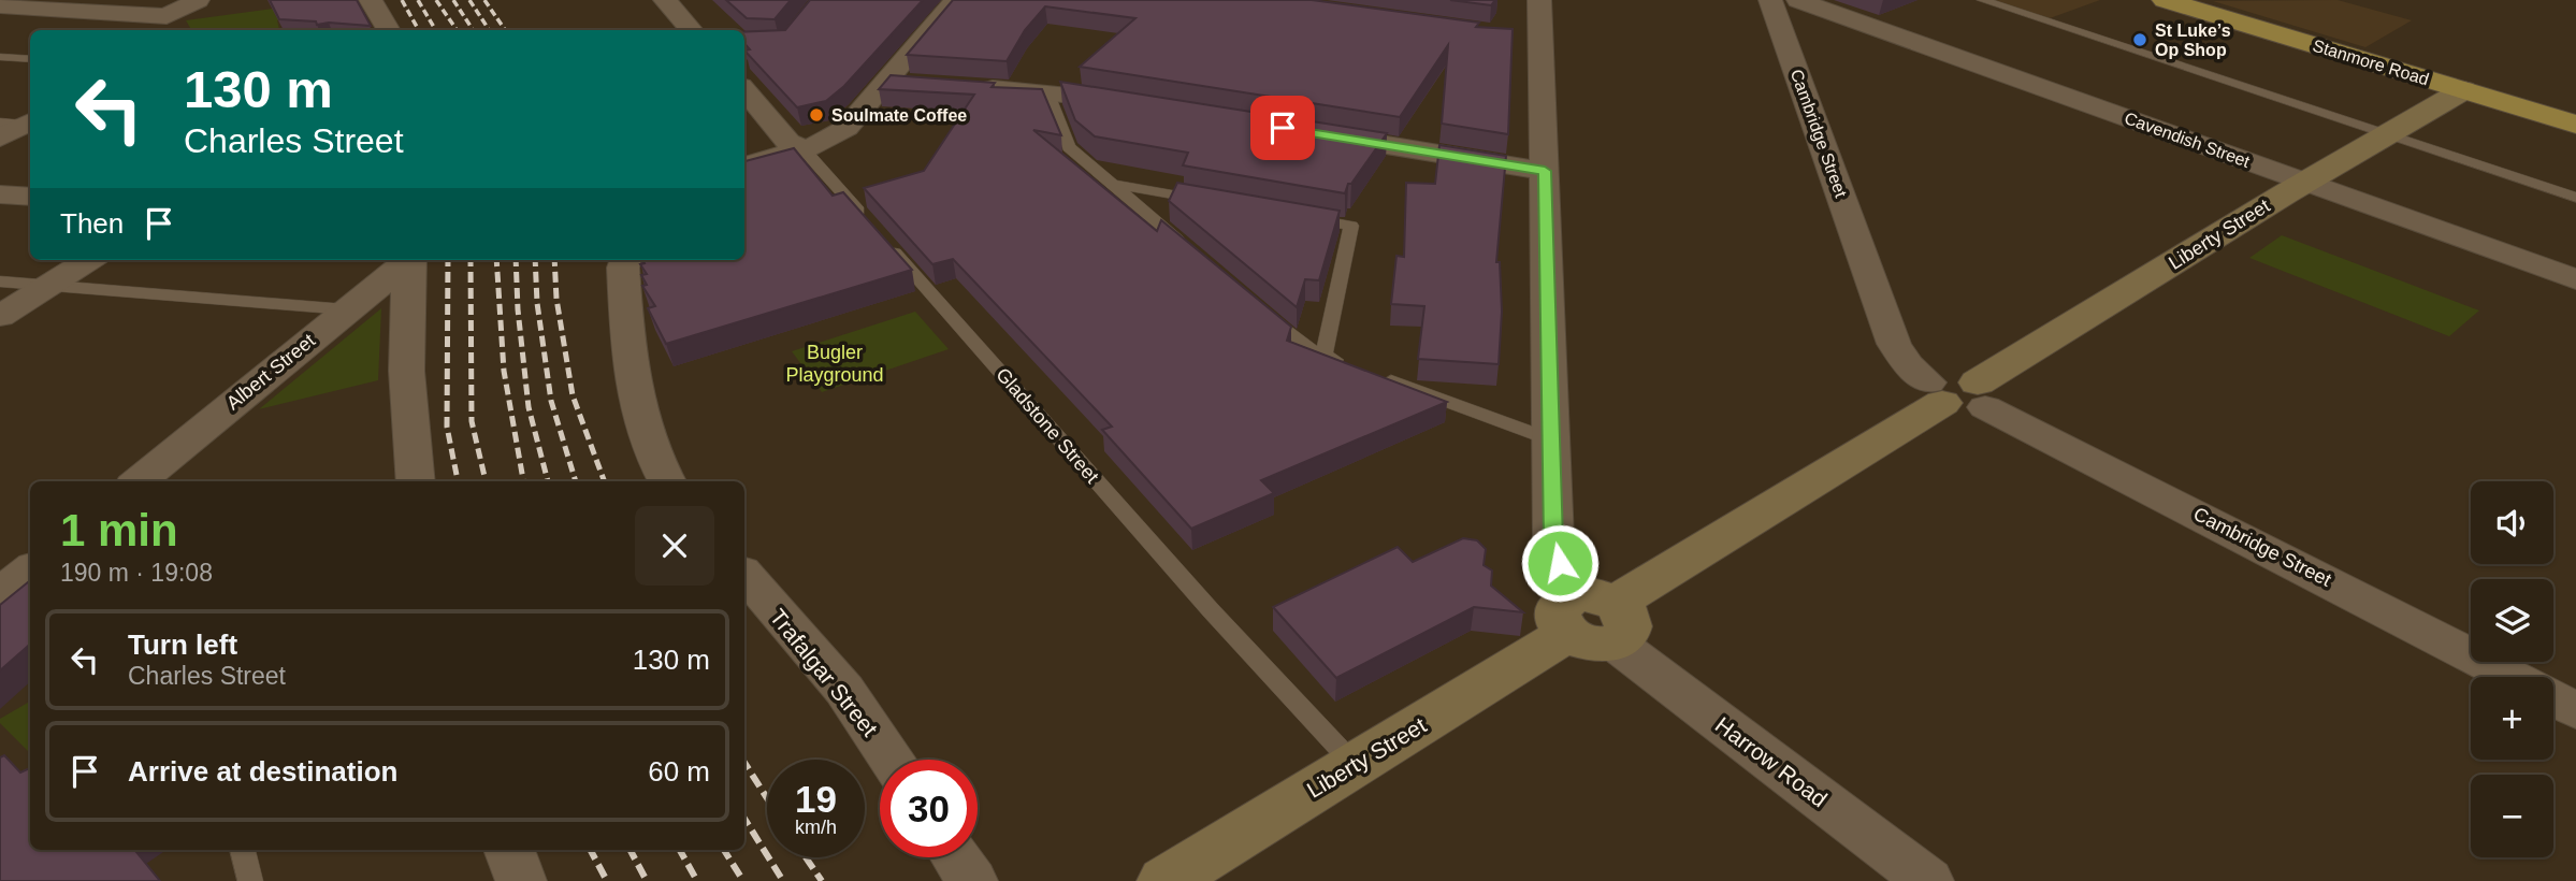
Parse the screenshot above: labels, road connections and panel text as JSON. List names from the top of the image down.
{
  "streets": {
    "highway": ["Stanmore Road"],
    "main road": ["Liberty Street"],
    "street": [
      "Cambridge Street",
      "Cavendish Street",
      "Albert Street",
      "Gladstone Street",
      "Trafalgar Street",
      "Harrow Road"
    ]
  },
  "crossings": [
    ["Stanmore Road", "Liberty Street"],
    ["Cambridge Street", "Liberty Street"],
    ["Cavendish Street", "Liberty Street"],
    ["Liberty Street", "Gladstone Street"],
    ["Liberty Street", "Harrow Road"]
  ],
  "parks": ["Bugler Playground"],
  "places": ["St Luke’s Op Shop", "Soulmate Coffee"],
  "page": {
    "turn": ["130 m", "Charles Street"],
    "then": "Then",
    "map_buttons": ["+", "−"],
    "heading": ["1 min", "190 m · 19:08"],
    "list": [
      {
        "name": "Turn left",
        "note": "Charles Street",
        "value": "130 m"
      },
      {
        "name": "Arrive at destination",
        "value": "60 m"
      }
    ],
    "speed": "19 km/h",
    "limit": "30"
  }
}
